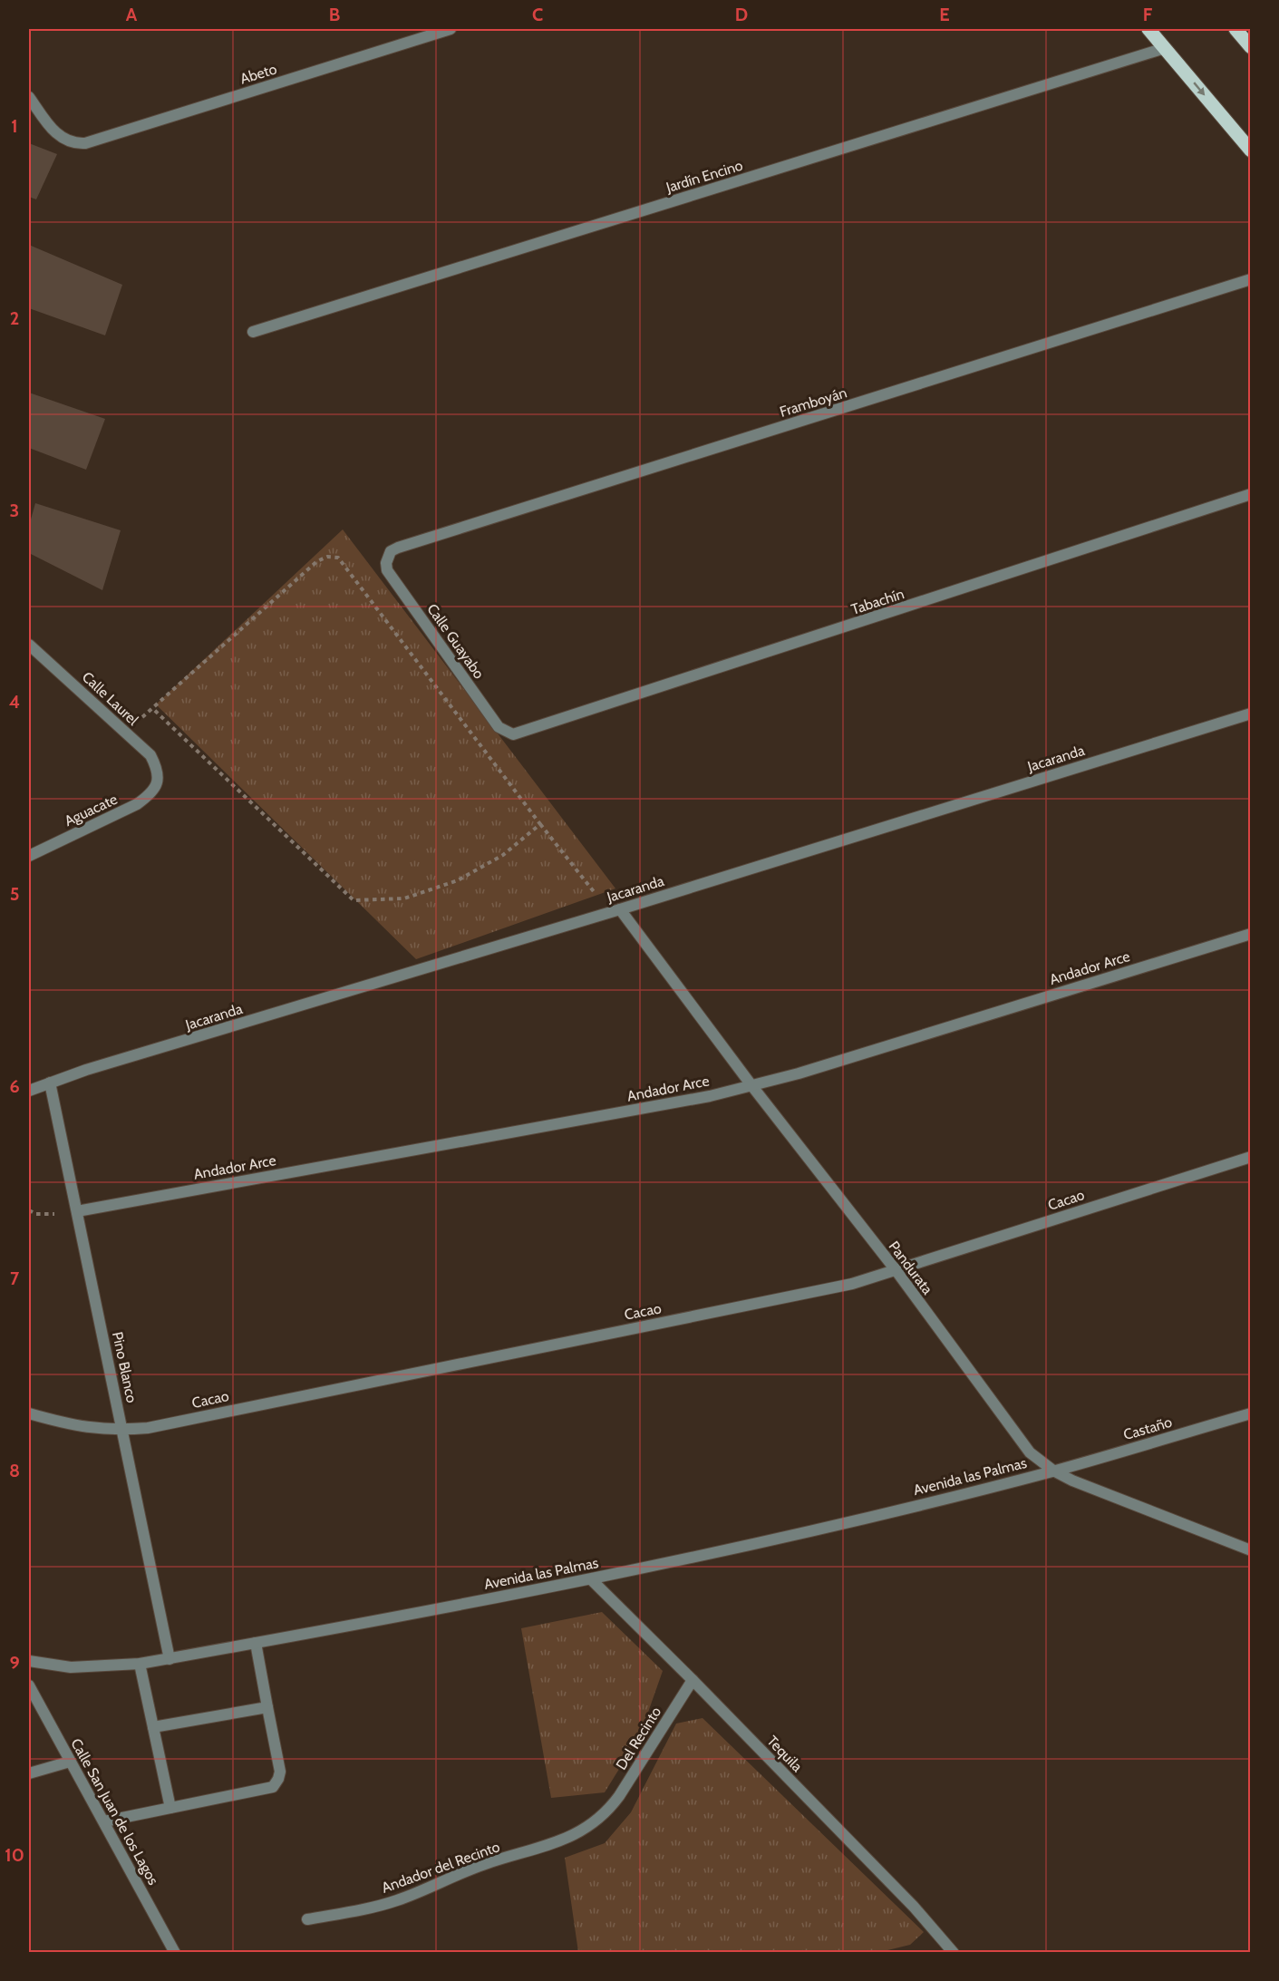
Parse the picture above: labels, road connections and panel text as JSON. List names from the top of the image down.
{
  "streets": {
    "street": [
      "Abeto",
      "Jardín Encino",
      "Framboyán",
      "Tabachín",
      "Calle Guayabo",
      "Calle Laurel",
      "Jacaranda",
      "Aguacate",
      "Andador Arce",
      "Cacao",
      "Pandurata",
      "Pino Blanco",
      "Castaño",
      "Avenida las Palmas",
      "Del Recinto",
      "Tequila",
      "Calle San Juan de los Lagos",
      "Andador del Recinto"
    ]
  },
  "crossings": [
    ["Framboyán", "Calle Guayabo"],
    ["Tabachín", "Calle Guayabo"],
    ["Calle Laurel", "Aguacate"],
    ["Jacaranda", "Pandurata"],
    ["Jacaranda", "Pino Blanco"],
    ["Andador Arce", "Pandurata"],
    ["Andador Arce", "Pino Blanco"],
    ["Cacao", "Pandurata"],
    ["Cacao", "Pino Blanco"],
    ["Pandurata", "Castaño"],
    ["Pandurata", "Avenida las Palmas"],
    ["Pino Blanco", "Avenida las Palmas"],
    ["Castaño", "Avenida las Palmas"],
    ["Avenida las Palmas", "Tequila"],
    ["Del Recinto", "Tequila"],
    ["Del Recinto", "Andador del Recinto"]
  ],
  "grid": {
    "columns": [
      "A",
      "B",
      "C",
      "D",
      "E",
      "F"
    ],
    "rows": [
      "1",
      "2",
      "3",
      "4",
      "5",
      "6",
      "7",
      "8",
      "9",
      "10"
    ]
  }
}
